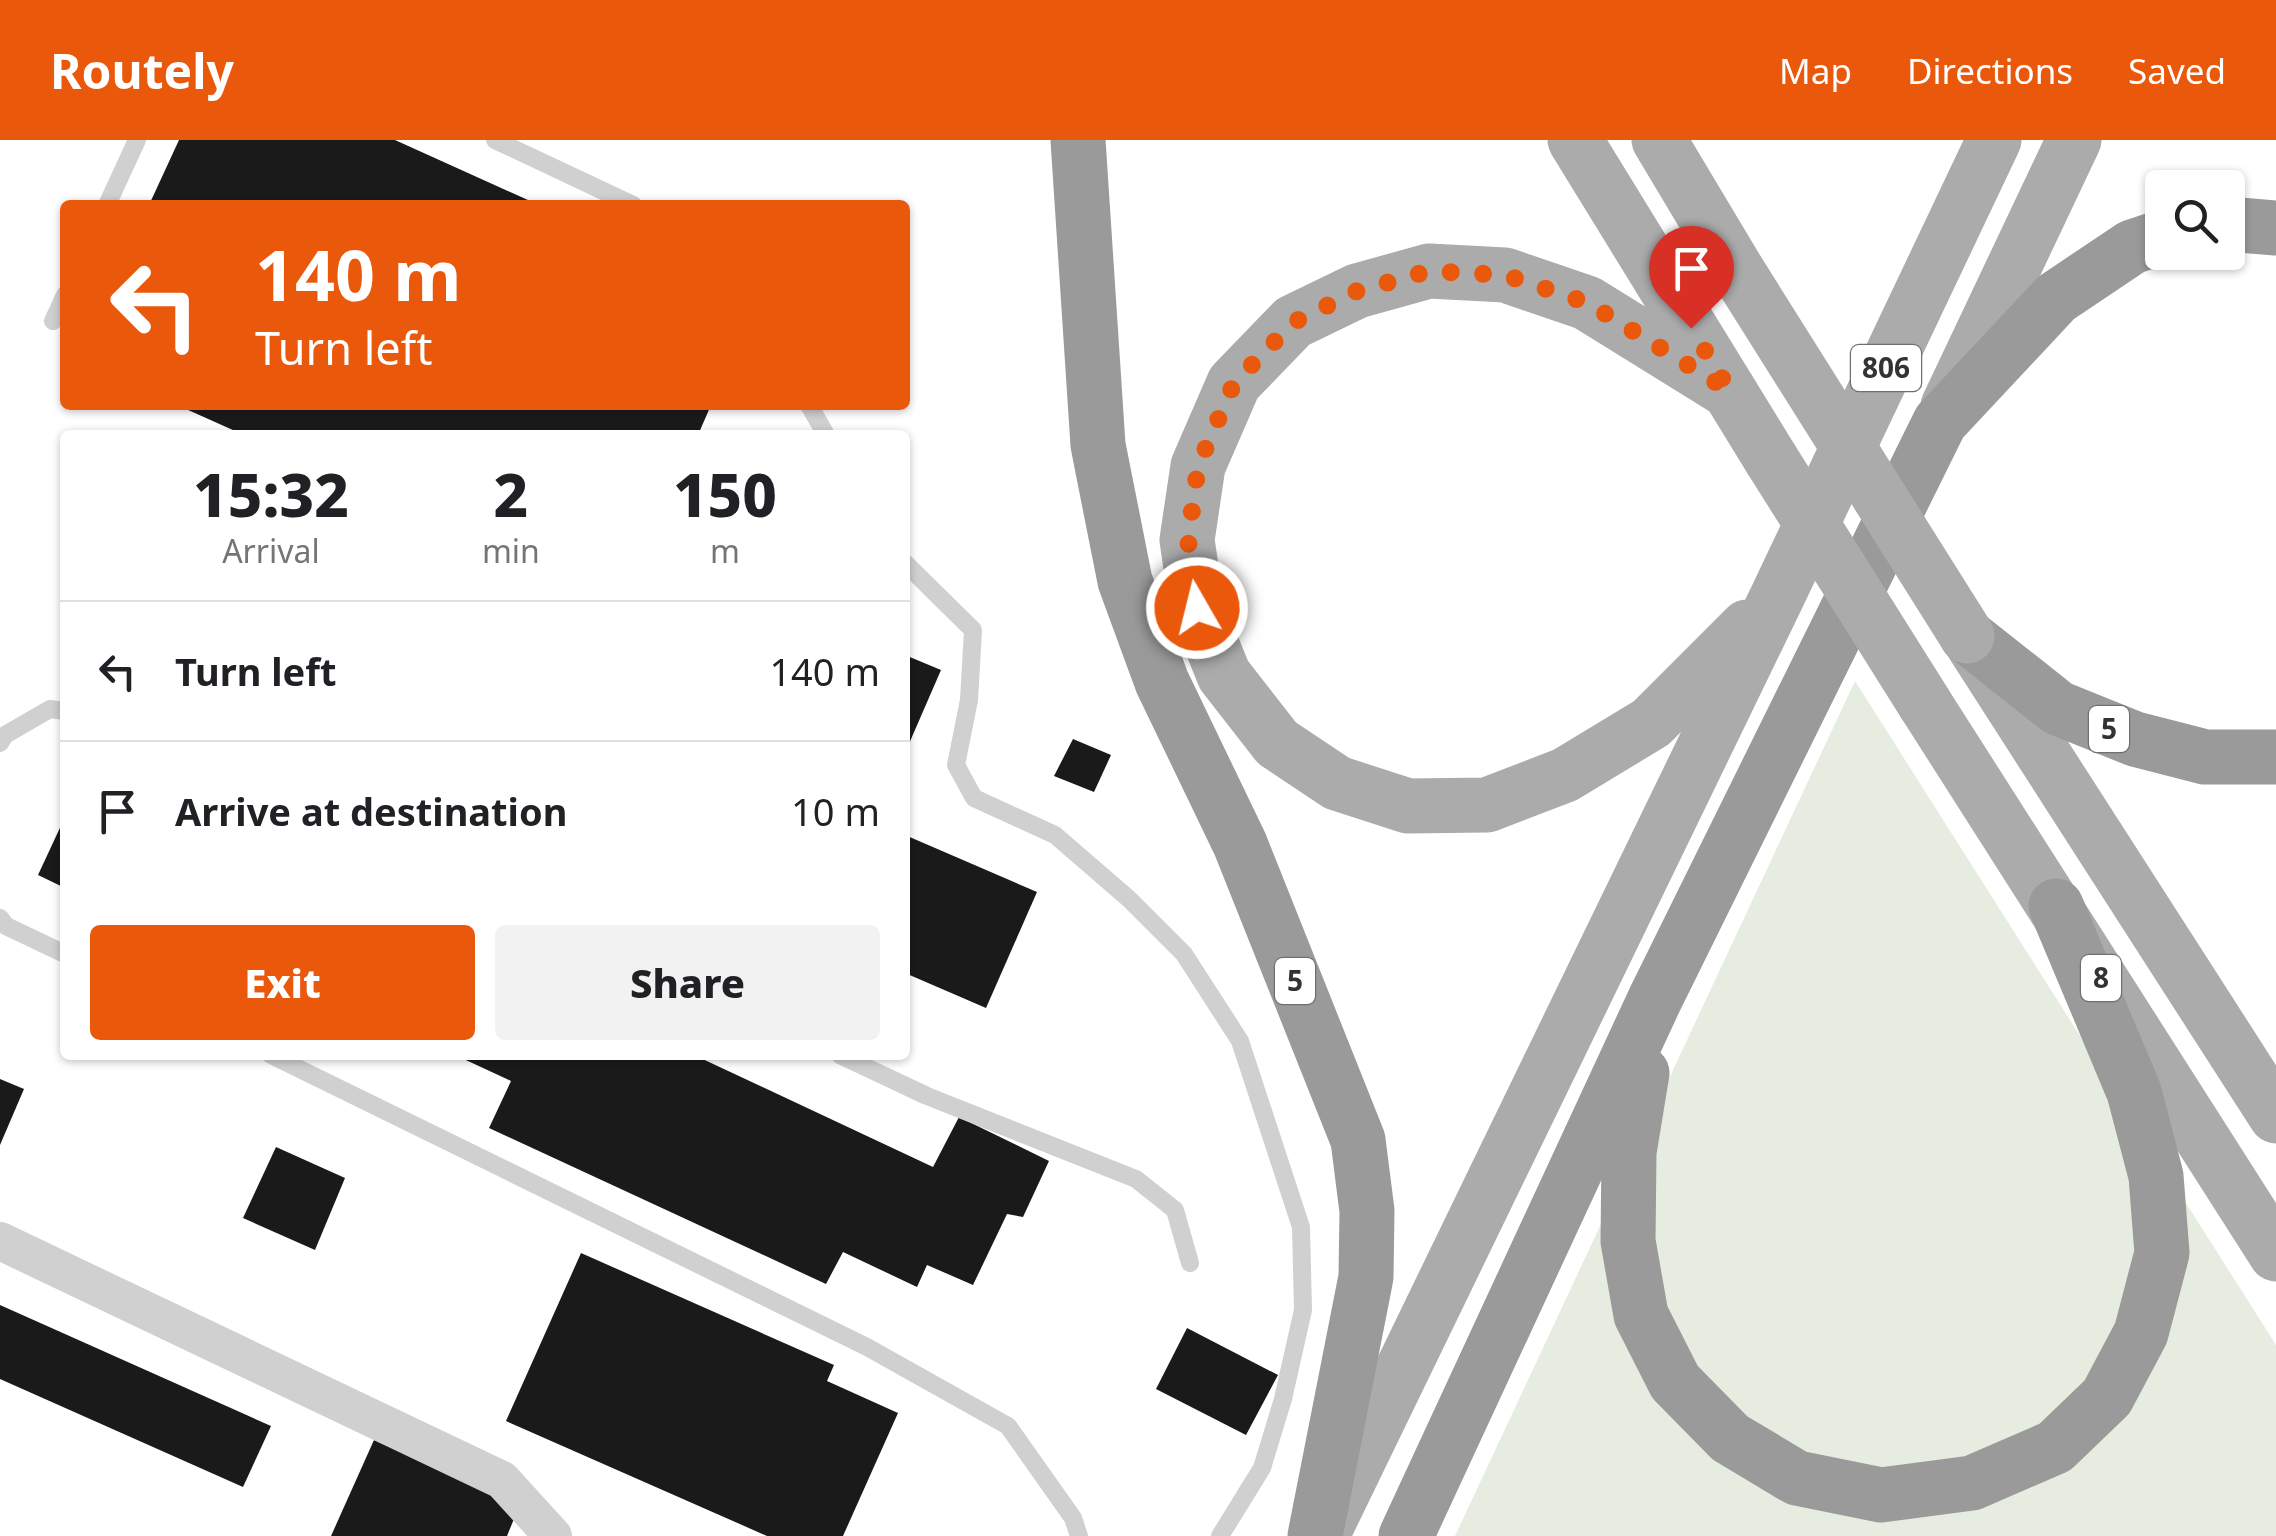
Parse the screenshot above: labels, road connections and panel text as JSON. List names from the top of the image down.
{
  "streets": {
    "highway": ["5"],
    "main road": ["806", "8"]
  },
  "crossings": [
    ["5", "8"]
  ],
  "page": {
    "header": "Routely",
    "nav": ["Map", "Directions", "Saved"],
    "turn": ["140 m", "Turn left"],
    "eta": [
      "15:32",
      "Arrival",
      "2",
      "min",
      "150",
      "m"
    ],
    "list": [
      {
        "name": "Turn left",
        "value": "140 m"
      },
      {
        "name": "Arrive at destination",
        "value": "10 m"
      }
    ],
    "buttons": ["Exit", "Share"]
  }
}
